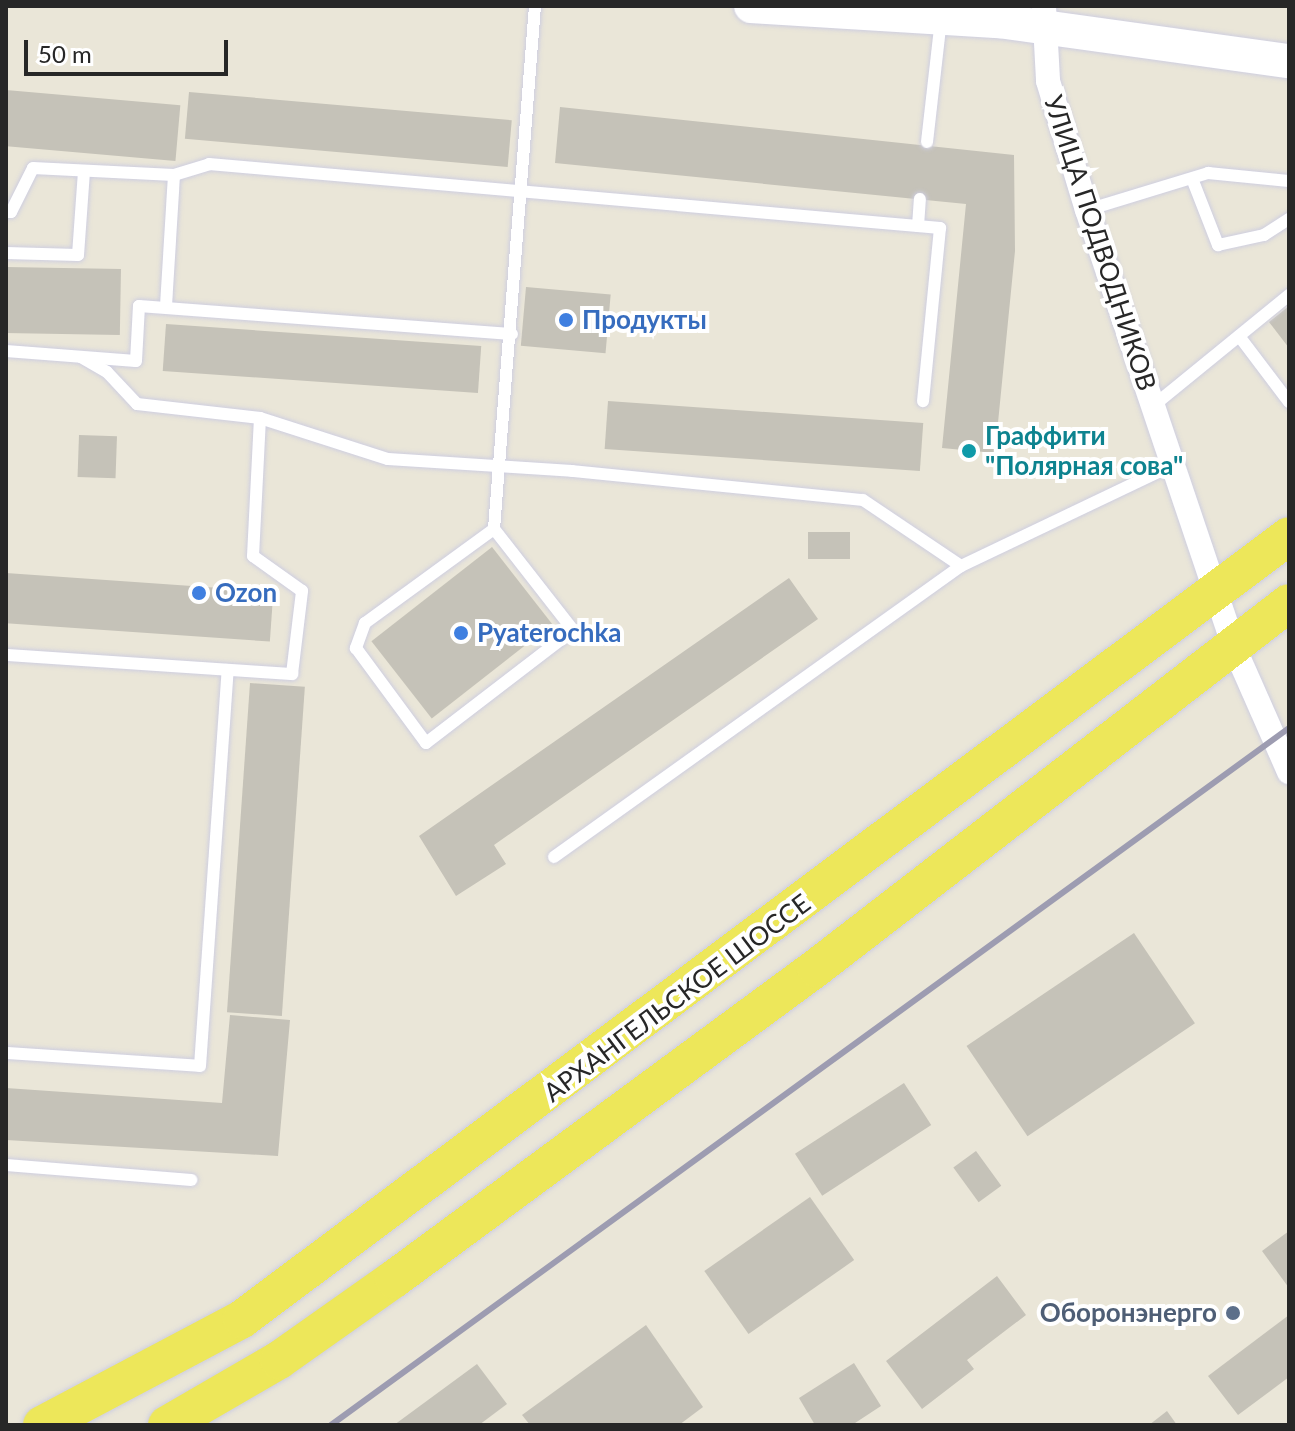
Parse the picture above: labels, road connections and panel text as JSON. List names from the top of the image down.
{
  "streets": {
    "main road": ["АРХАНГЕЛЬСКОЕ ШОССЕ"],
    "street": ["УЛИЦА ПОДВОДНИКОВ"]
  },
  "crossings": [
    ["УЛИЦА ПОДВОДНИКОВ", "АРХАНГЕЛЬСКОЕ ШОССЕ"]
  ],
  "places": [
    "Продукты",
    "Граффити \"Полярная сова\"",
    "Ozon",
    "Pyaterochka",
    "Оборонэнерго"
  ],
  "scale_bar": "50 m"
}
